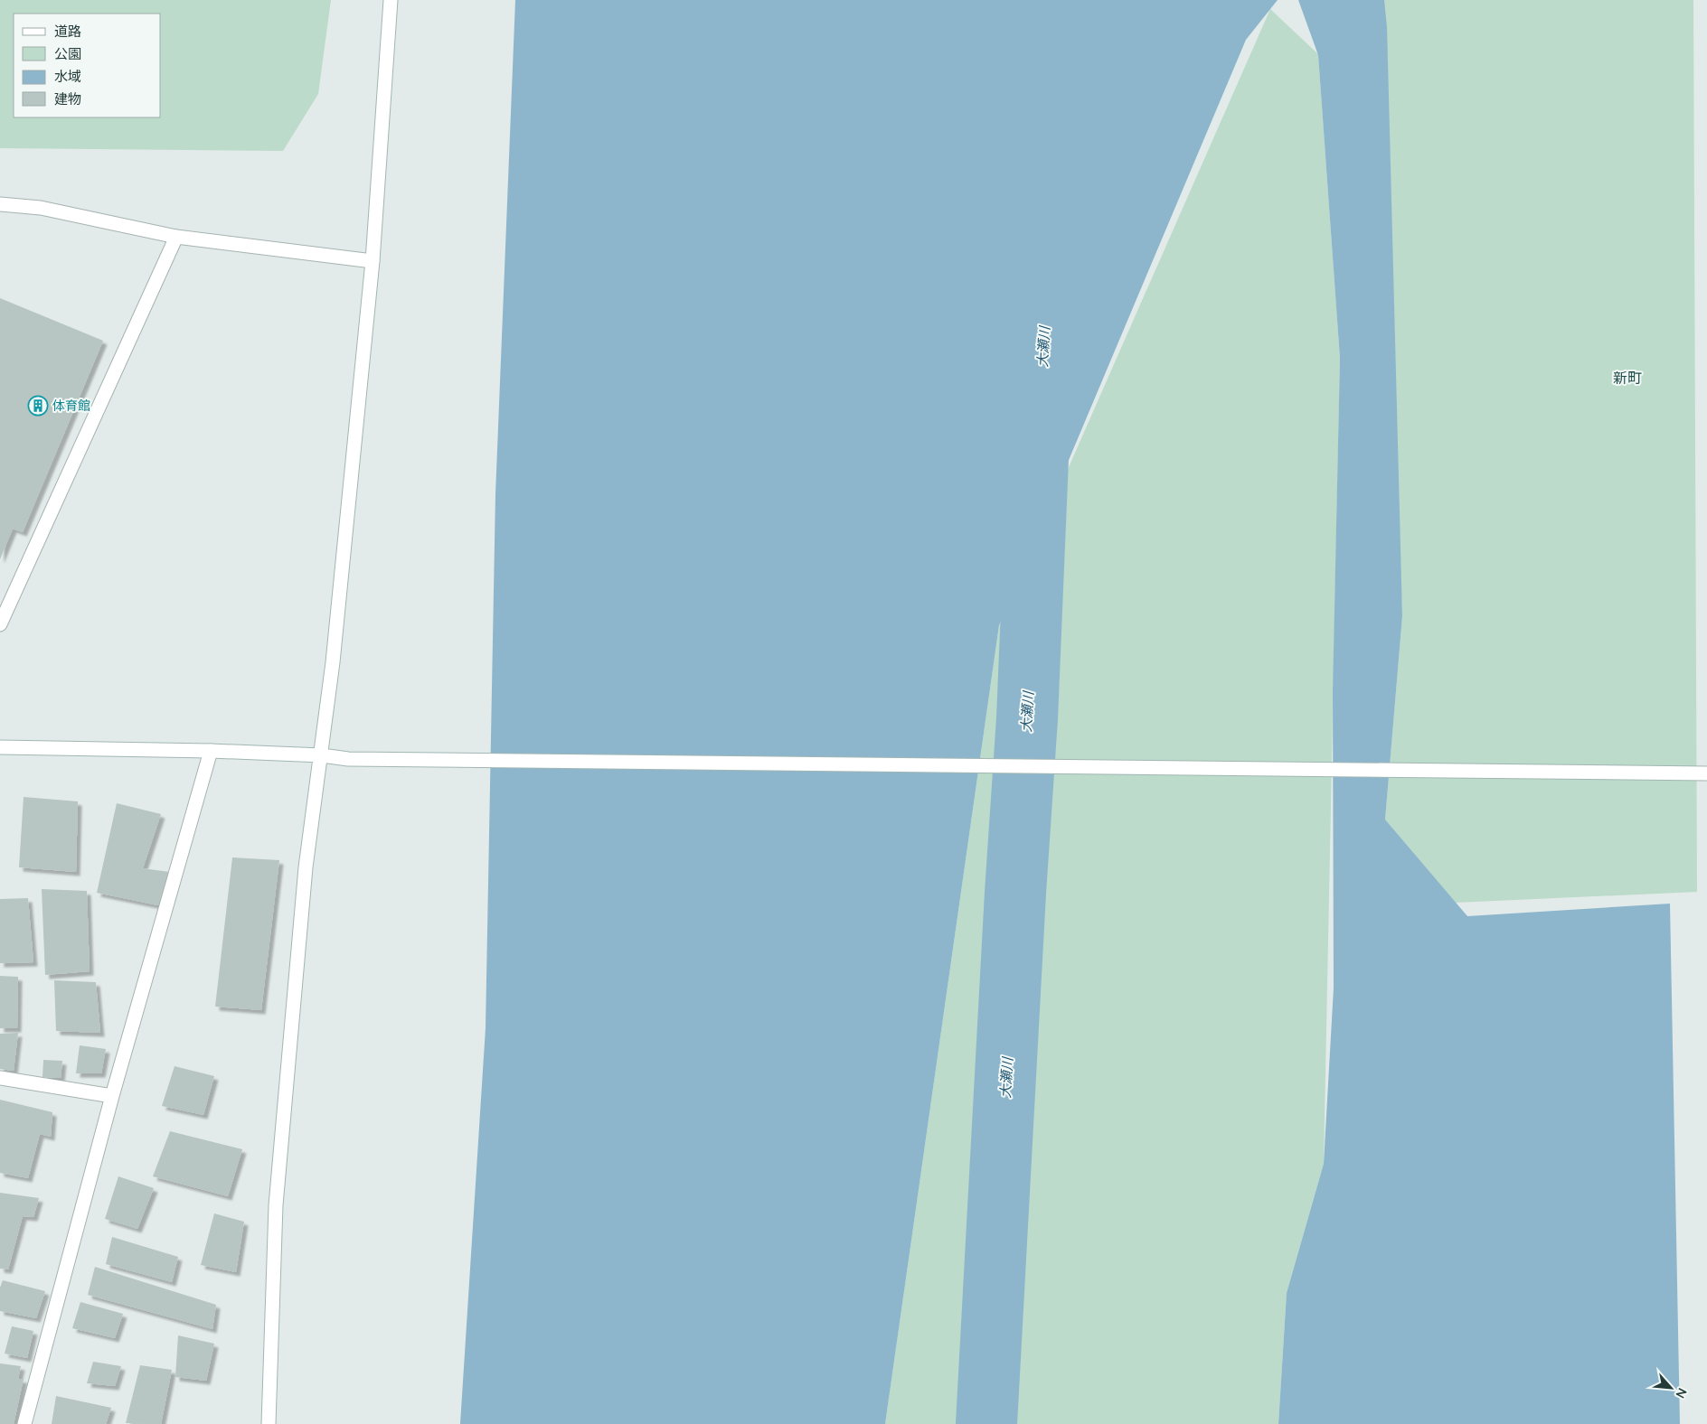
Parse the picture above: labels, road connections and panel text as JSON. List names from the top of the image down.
{
  "districts": ["新町"],
  "water": ["大瀬川"],
  "places": {
    "building": ["体育館"]
  },
  "legend": [
    "道路",
    "公園",
    "水域",
    "建物"
  ],
  "north": "bottom right"
}
